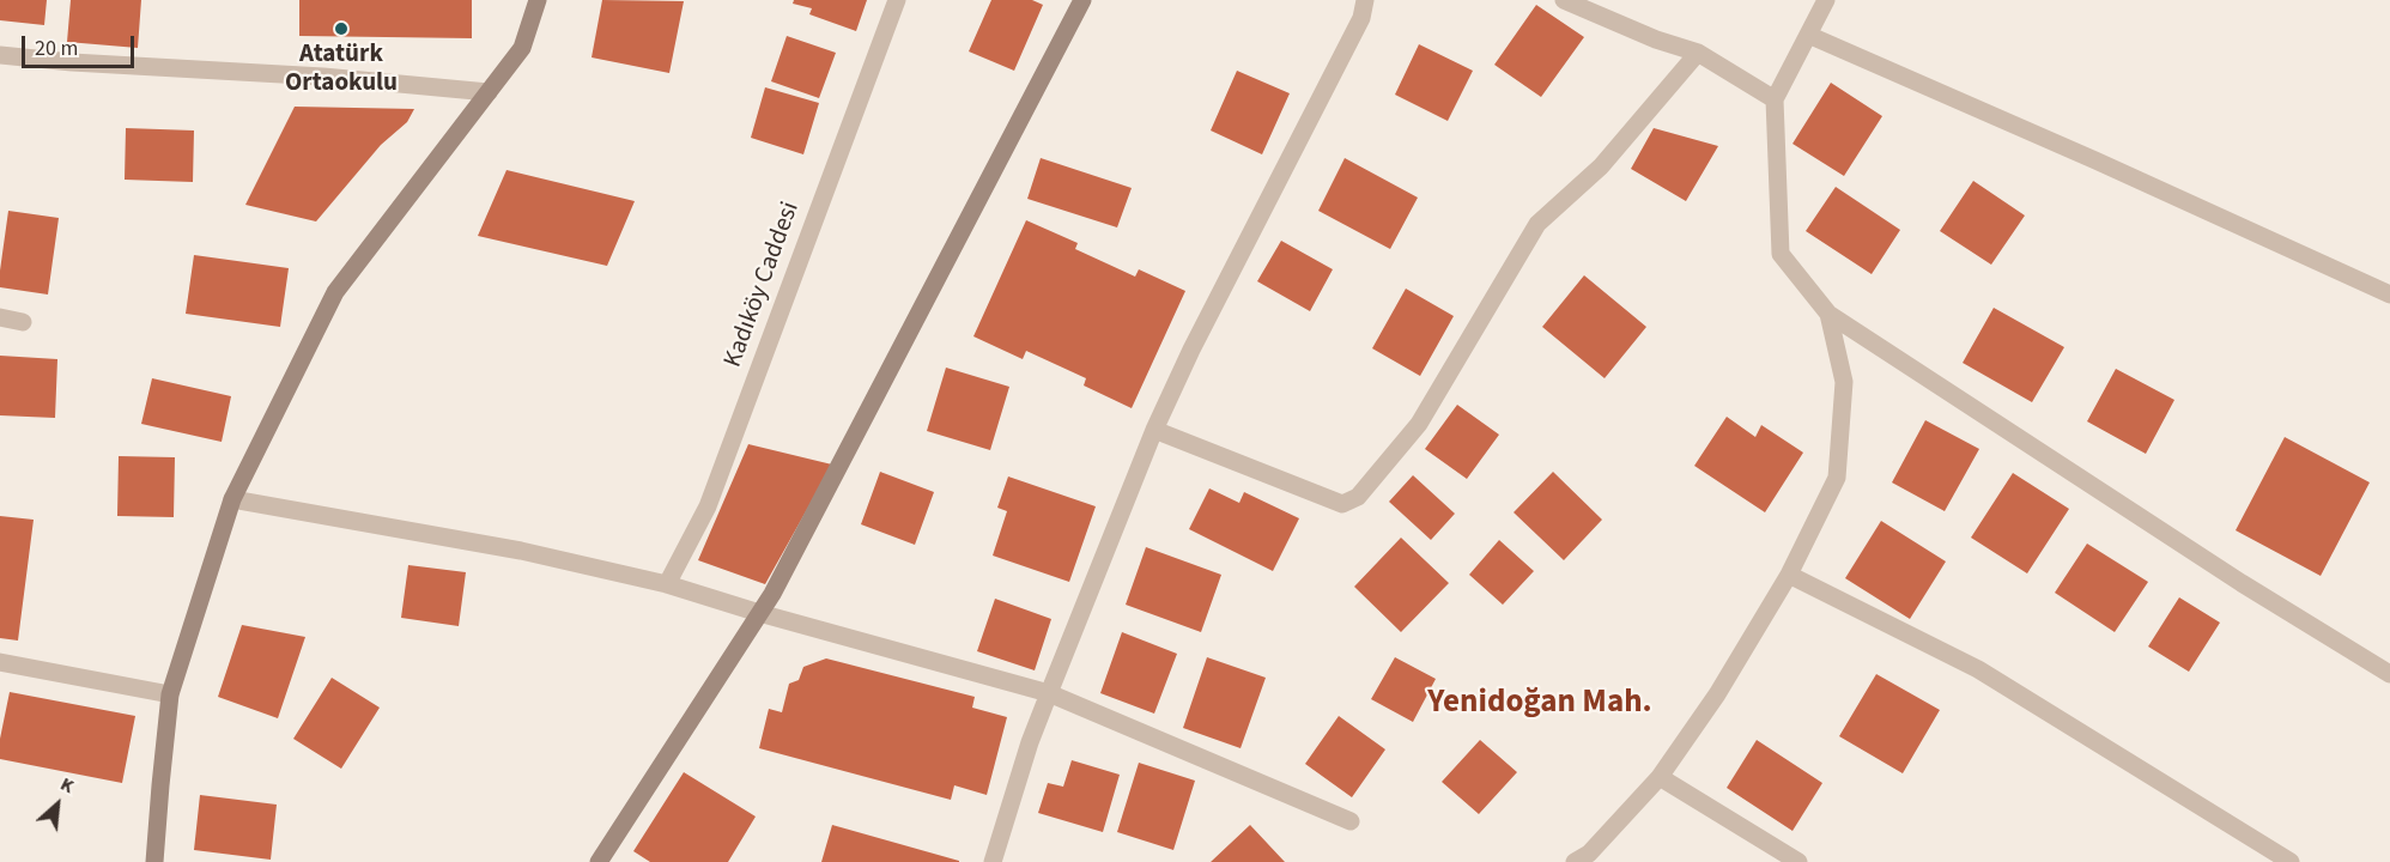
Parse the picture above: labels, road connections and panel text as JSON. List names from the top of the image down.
{
  "streets": {
    "street": ["Kadıköy Caddesi"]
  },
  "districts": ["Yenidoğan Mah."],
  "places": ["Atatürk Ortaokulu"],
  "scale_bar": "20 m",
  "north": "top right"
}
